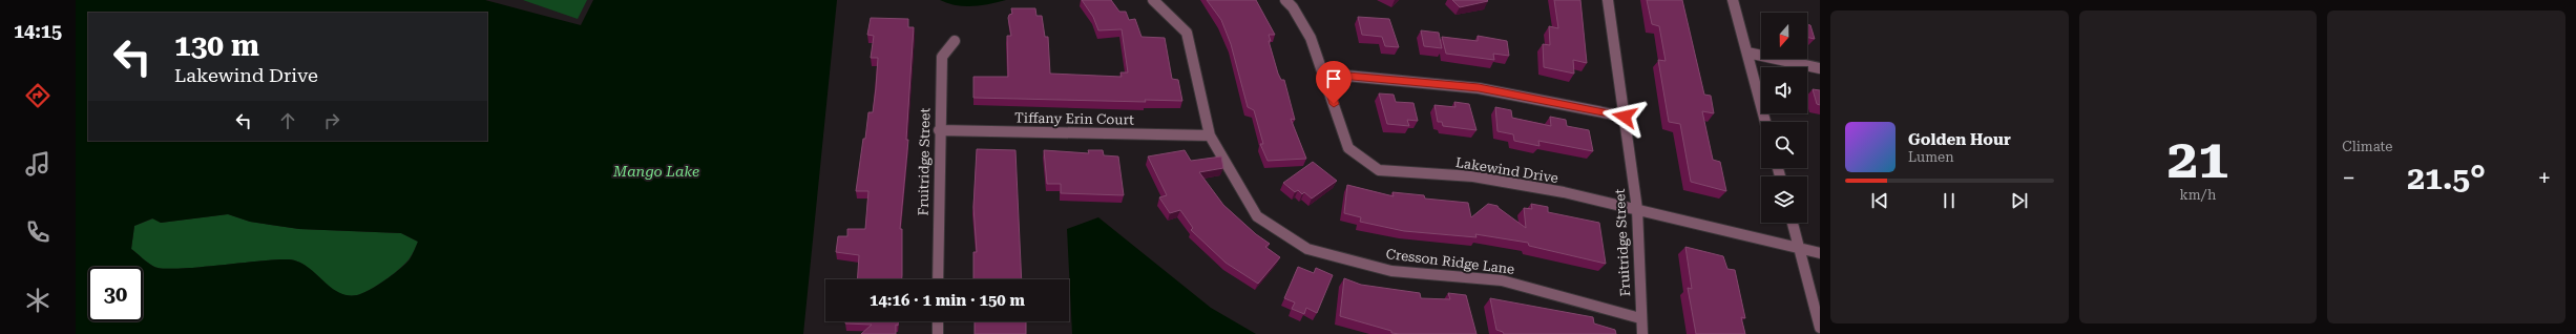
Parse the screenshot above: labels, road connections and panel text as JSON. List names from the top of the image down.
{
  "streets": {
    "street": [
      "Tiffany Erin Court",
      "Fruitridge Street",
      "Lakewind Drive",
      "Cresson Ridge Lane"
    ]
  },
  "crossings": [
    ["Tiffany Erin Court", "Fruitridge Street"],
    ["Tiffany Erin Court", "Cresson Ridge Lane"],
    ["Fruitridge Street", "Lakewind Drive"],
    ["Fruitridge Street", "Cresson Ridge Lane"]
  ],
  "water": ["Mango Lake"],
  "north": "bottom",
  "page": {
    "tabs": "14:15",
    "tile": [
      ["21", "km/h"],
      "Climate"
    ],
    "turn": ["130 m", "Lakewind Drive"],
    "song": ["Golden Hour", "Lumen"],
    "heat": ["−", "21.5°", "+"],
    "limit": "30",
    "trip": "14:16 · 1 min · 150 m"
  }
}
